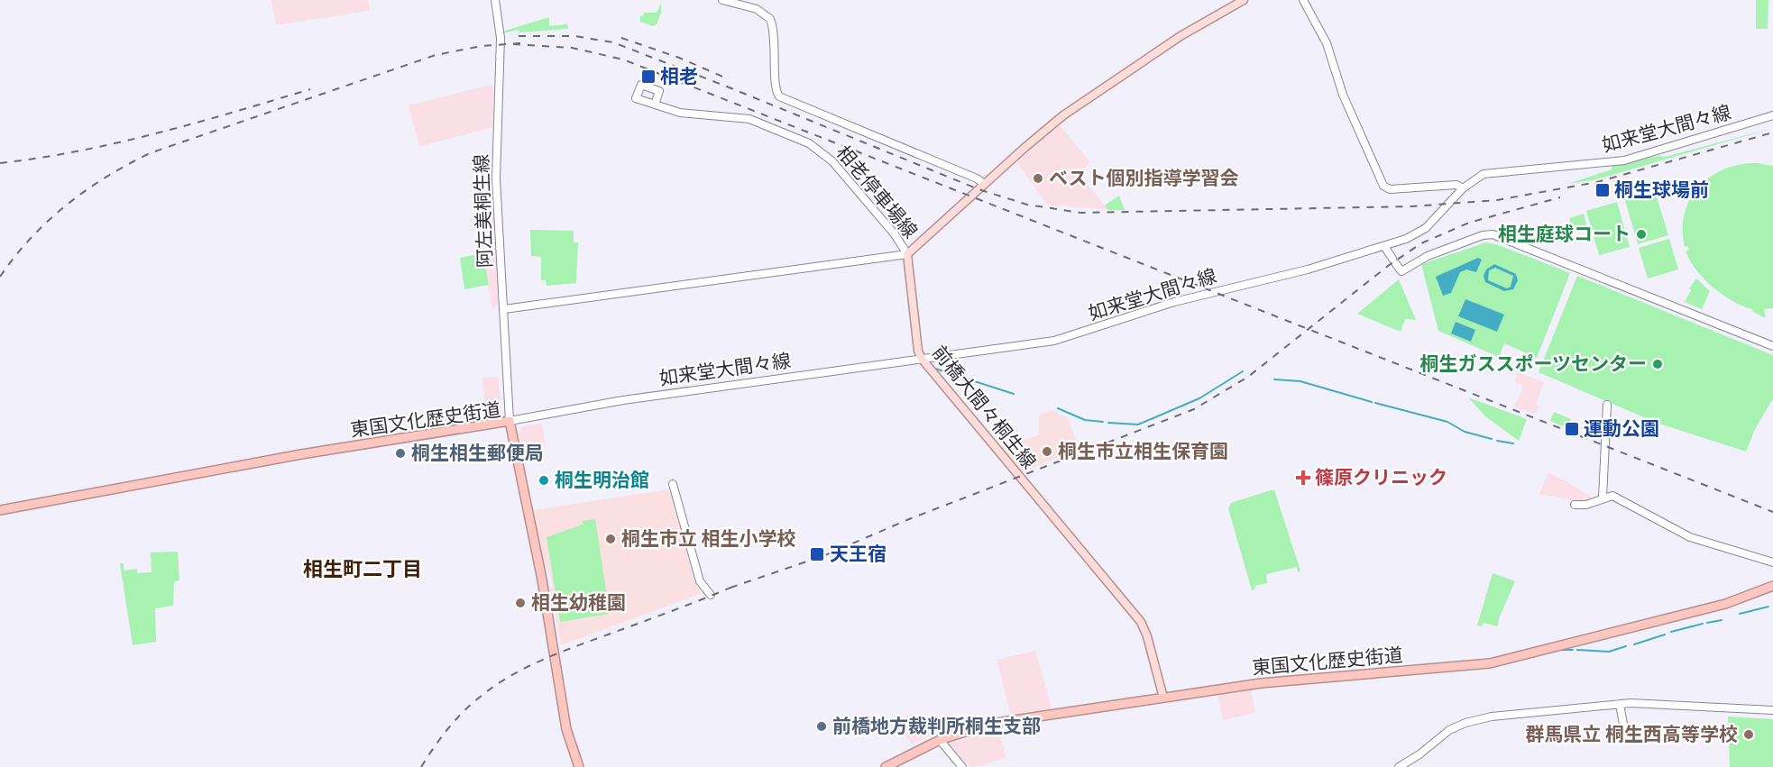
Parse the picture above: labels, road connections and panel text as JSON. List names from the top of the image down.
{
  "streets": {
    "highway": ["東国文化歴史街道"],
    "main road": ["前橋大間々桐生線"],
    "street": ["如来堂大間々線", "相老停車場線", "阿左美桐生線"]
  },
  "crossings": [
    ["如来堂大間々線", "阿左美桐生線"],
    ["如来堂大間々線", "前橋大間々桐生線"],
    ["如来堂大間々線", "東国文化歴史街道"],
    ["相老停車場線", "前橋大間々桐生線"],
    ["阿左美桐生線", "東国文化歴史街道"],
    ["前橋大間々桐生線", "東国文化歴史街道"]
  ],
  "districts": ["相生町二丁目"],
  "places": {
    "transit": [
      "相老",
      "桐生球場前",
      "運動公園",
      "天王宿"
    ],
    "other": [
      "ベスト個別指導学習会",
      "相生庭球コート",
      "桐生ガススポーツセンター",
      "桐生市立相生保育園",
      "桐生相生郵便局",
      "桐生明治館",
      "桐生市立 相生小学校",
      "相生幼稚園",
      "前橋地方裁判所桐生支部",
      "群馬県立 桐生西高等学校"
    ],
    "health": ["篠原クリニック"]
  }
}
